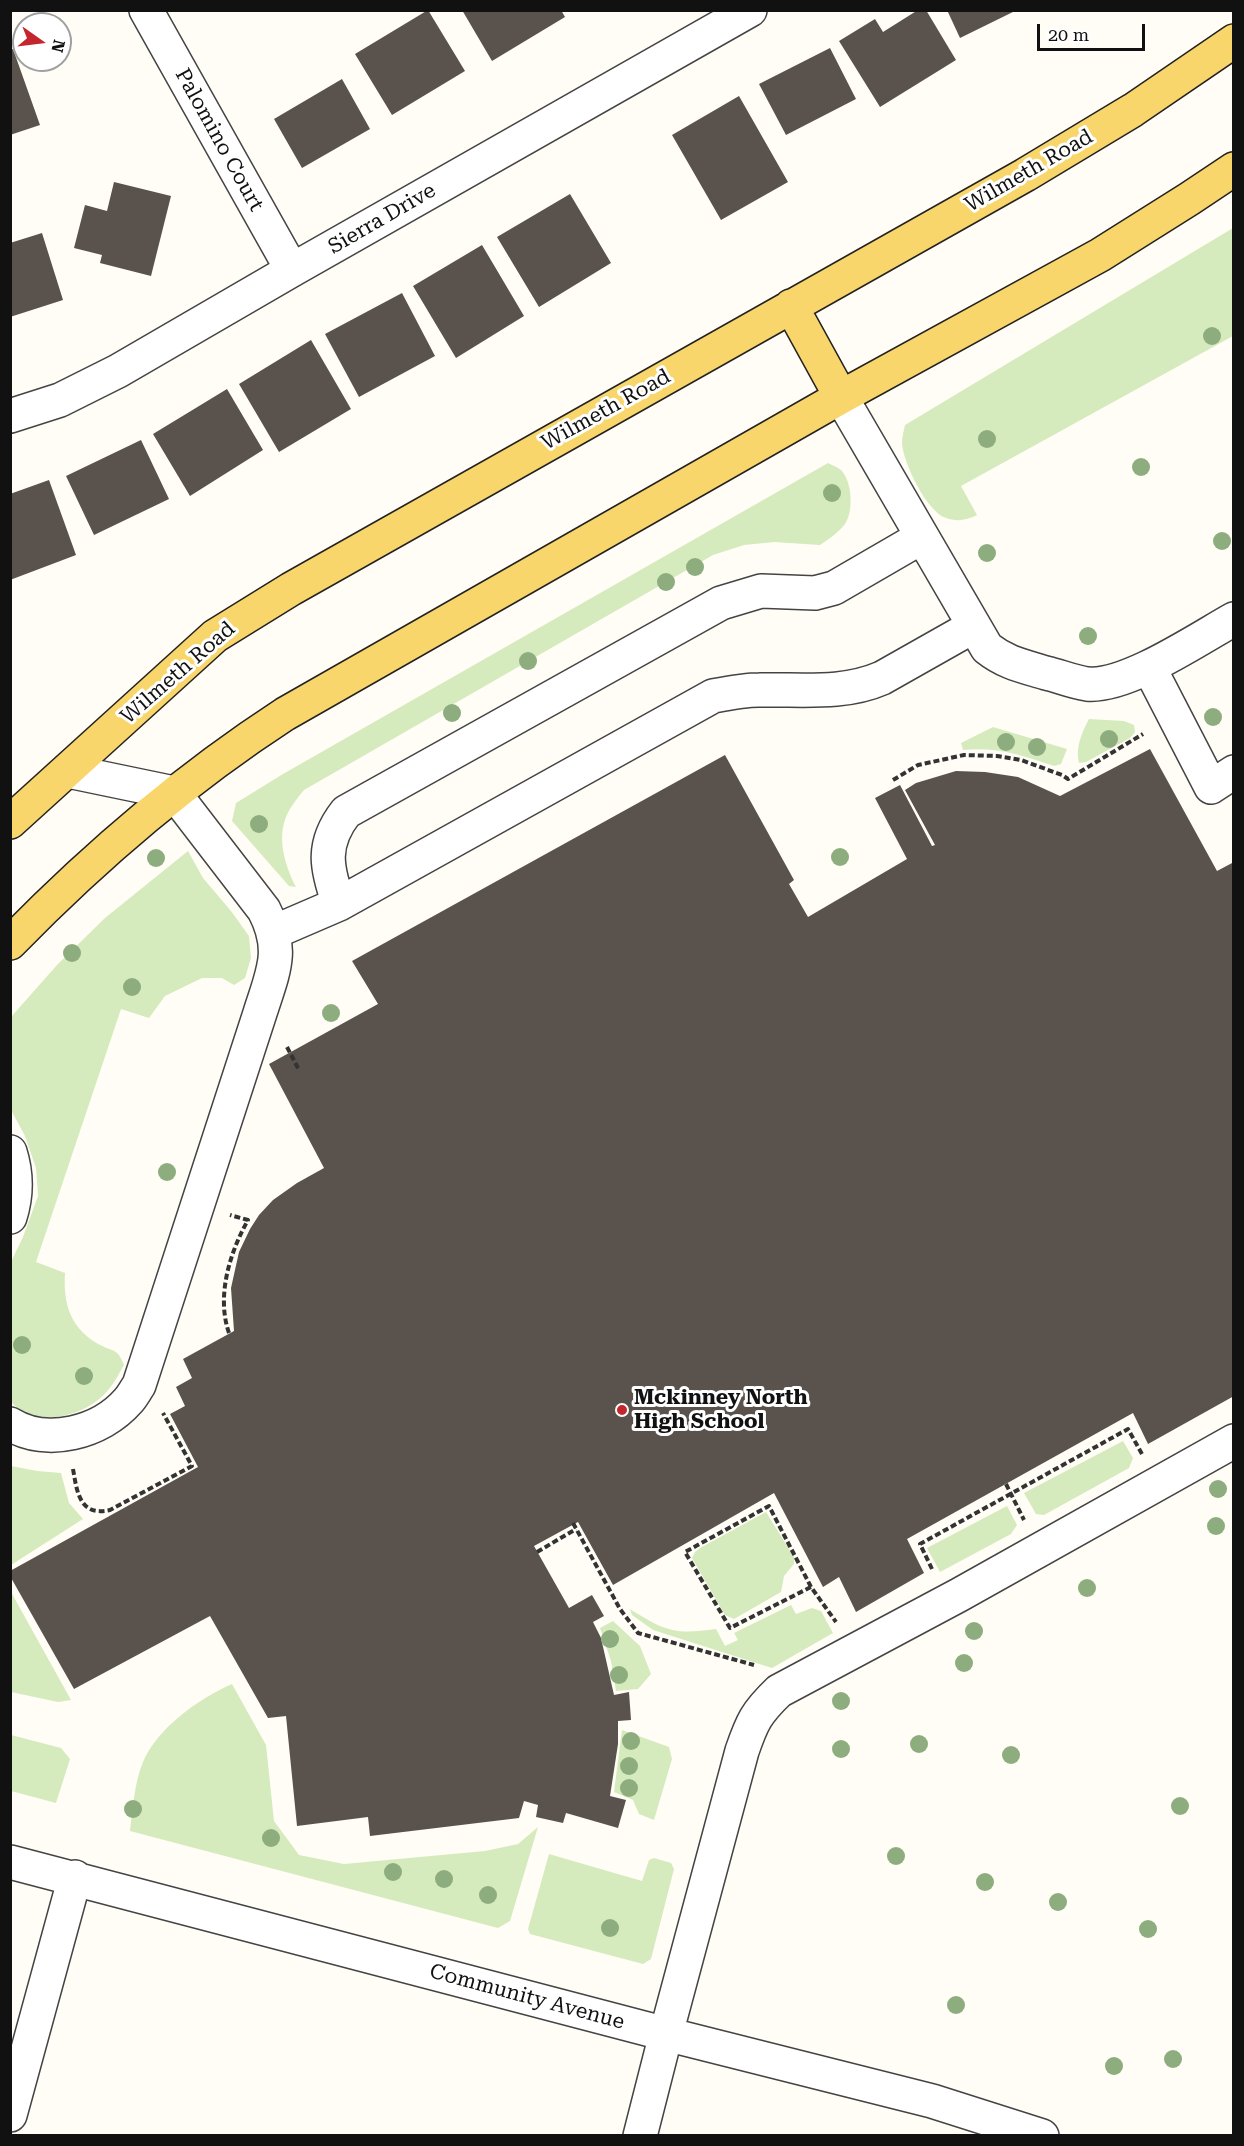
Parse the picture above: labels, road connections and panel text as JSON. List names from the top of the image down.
{
  "streets": {
    "main road": ["Wilmeth Road"],
    "street": ["Palomino Court", "Sierra Drive", "Community Avenue"]
  },
  "crossings": [
    ["Palomino Court", "Sierra Drive"]
  ],
  "places": ["Mckinney North High School"],
  "scale_bar": "20 m",
  "north": "right"
}
